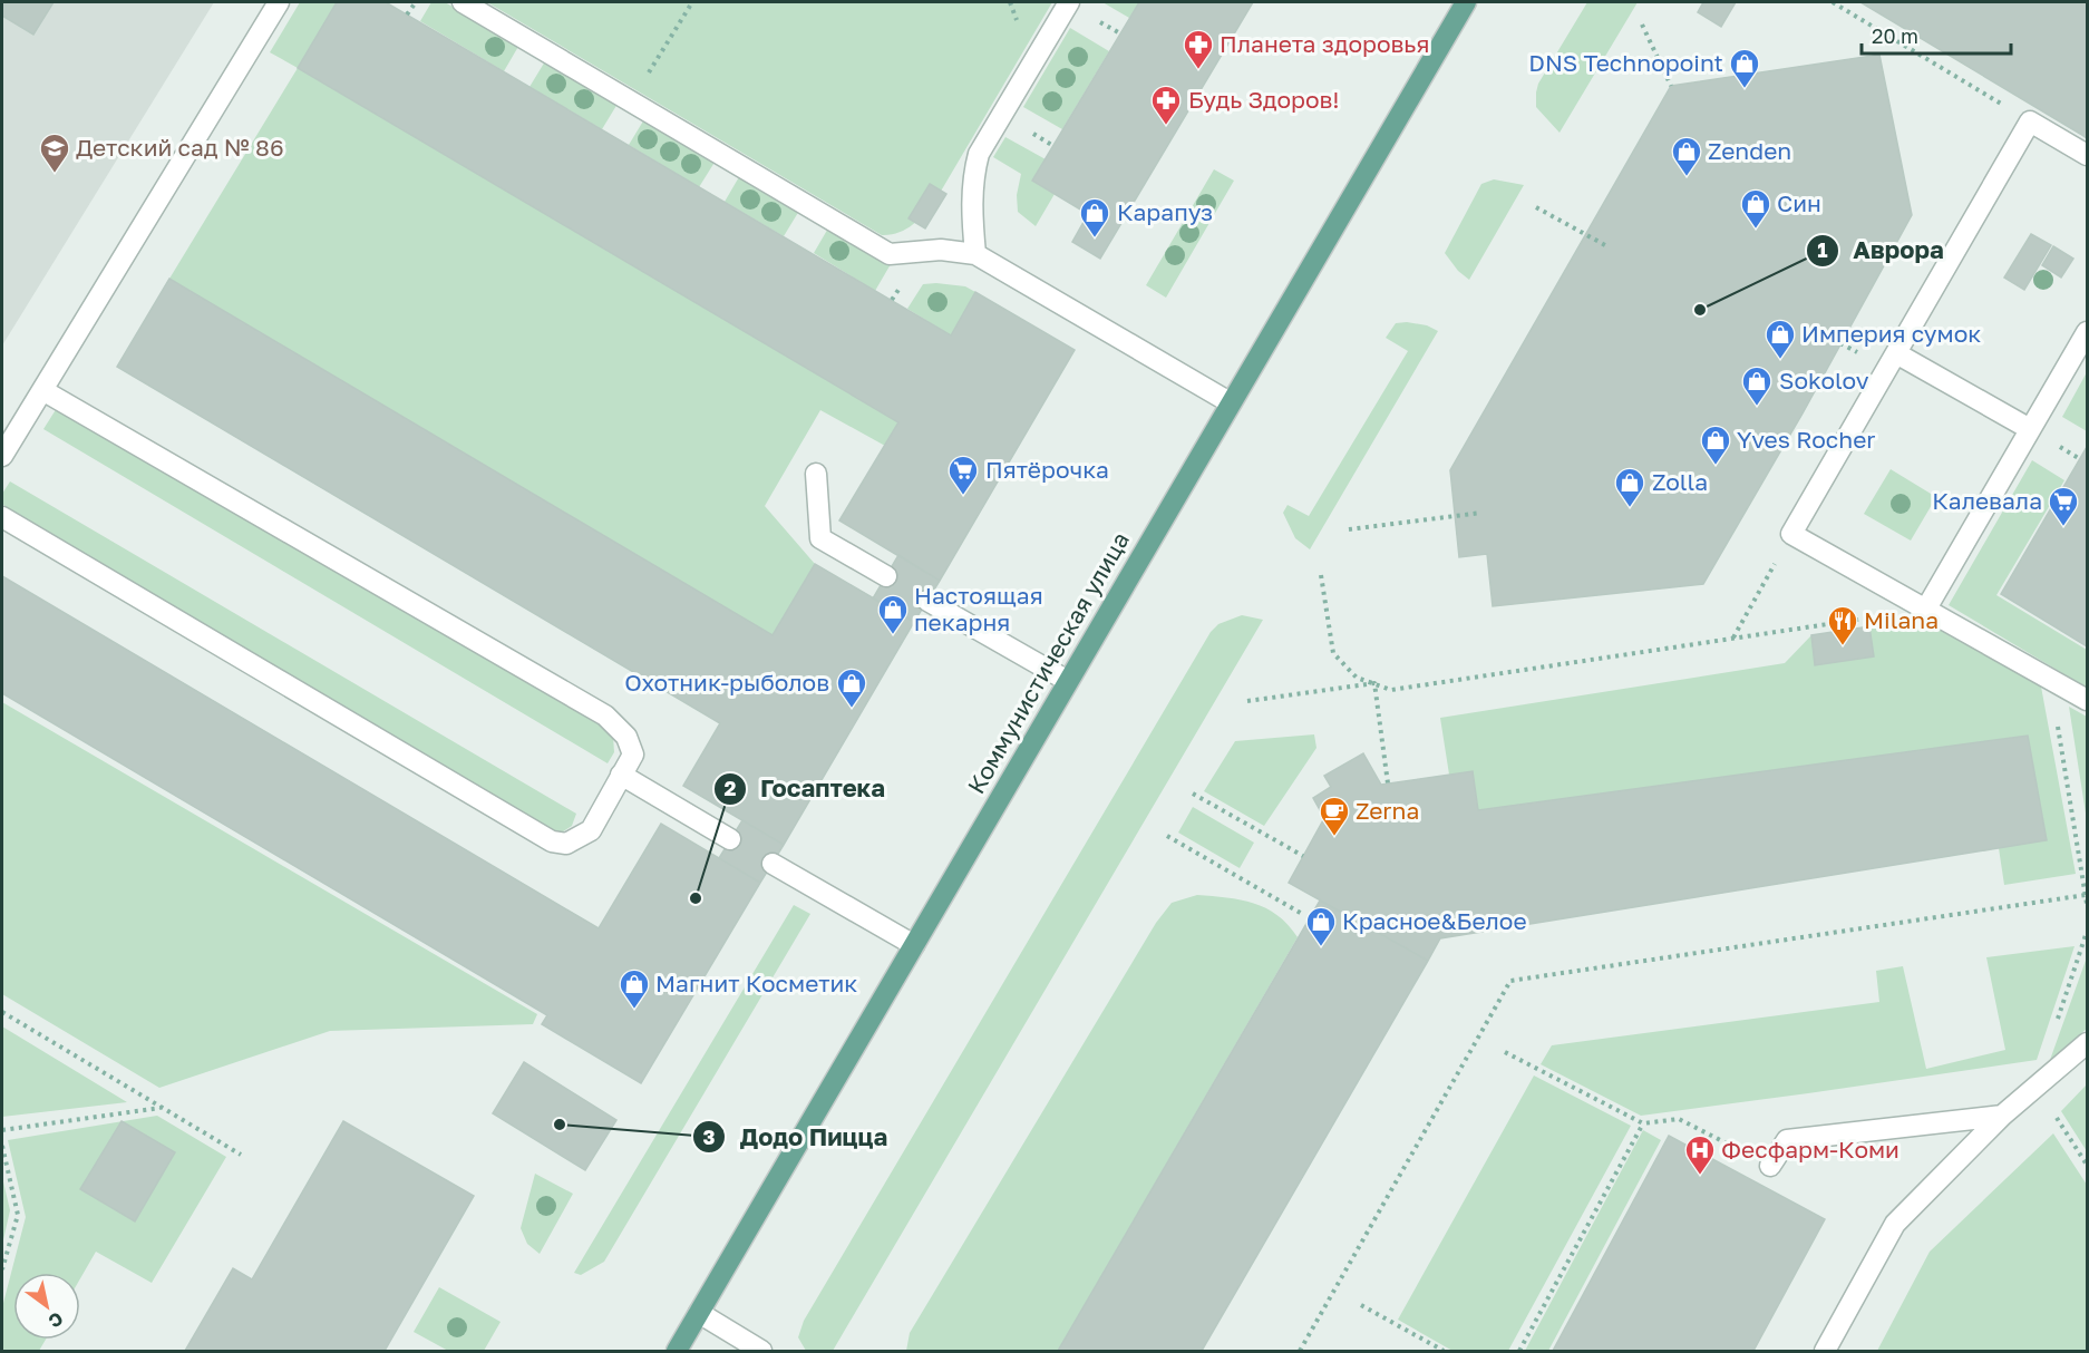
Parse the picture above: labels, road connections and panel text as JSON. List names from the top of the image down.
{
  "streets": {
    "main road": ["Коммунистическая улица"]
  },
  "places": {
    "pharmacy": ["Планета здоровья", "Будь Здоров!"],
    "shop": [
      "DNS Technopoint",
      "Zenden",
      "Син",
      "Карапуз",
      "Империя сумок",
      "Sokolov",
      "Yves Rocher",
      "Zolla",
      "Настоящая пекарня",
      "Охотник-рыболов",
      "Красное&Белое",
      "Магнит Косметик"
    ],
    "school or university": ["Детский сад № 86"],
    "other": ["Аврора", "Госаптека", "Додо Пицца"],
    "supermarket": ["Пятёрочка", "Калевала"],
    "restaurant": ["Milana"],
    "cafe": ["Zerna"],
    "hospital": ["Фесфарм-Коми"]
  },
  "scale_bar": "20 m",
  "north": "bottom right"
}
